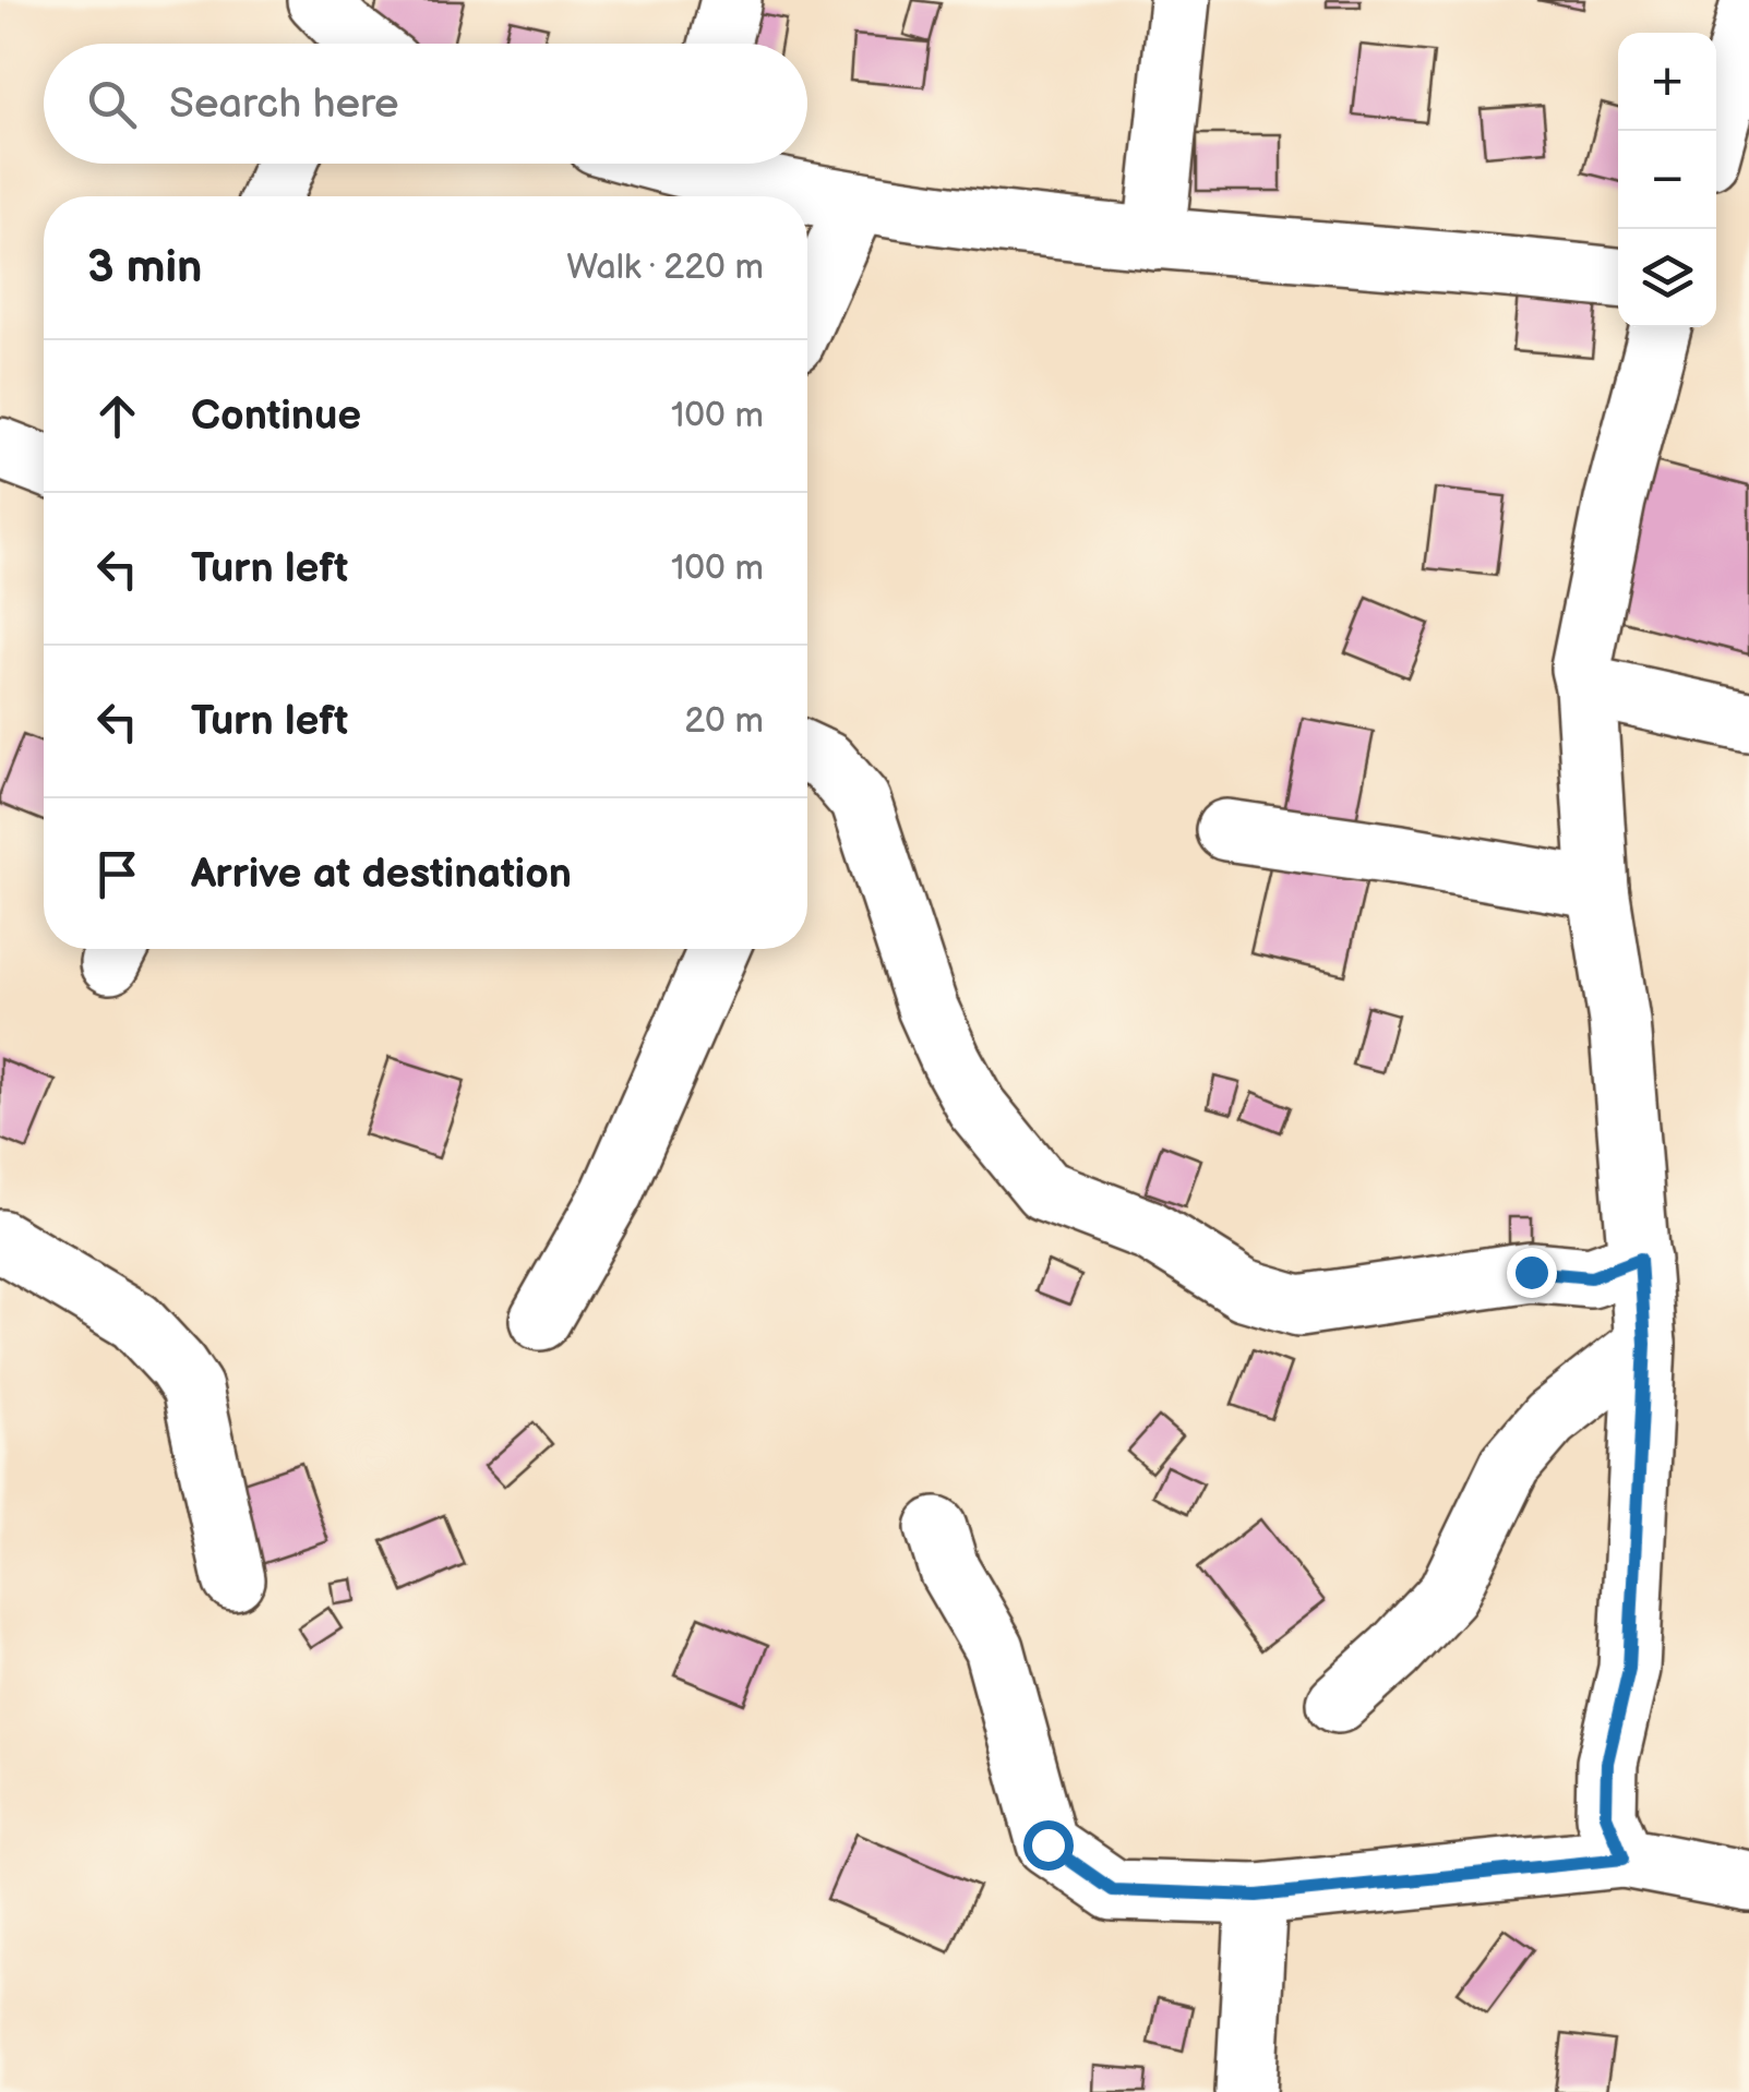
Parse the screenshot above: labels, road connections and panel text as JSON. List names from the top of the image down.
{
  "page": {
    "map_buttons": ["+", "−"],
    "search": "Search here",
    "heading": ["3 min", "Walk · 220 m"],
    "list": [
      ["Continue", "100 m"],
      ["Turn left", "100 m"],
      ["Turn left", "20 m"],
      "Arrive at destination"
    ]
  }
}
